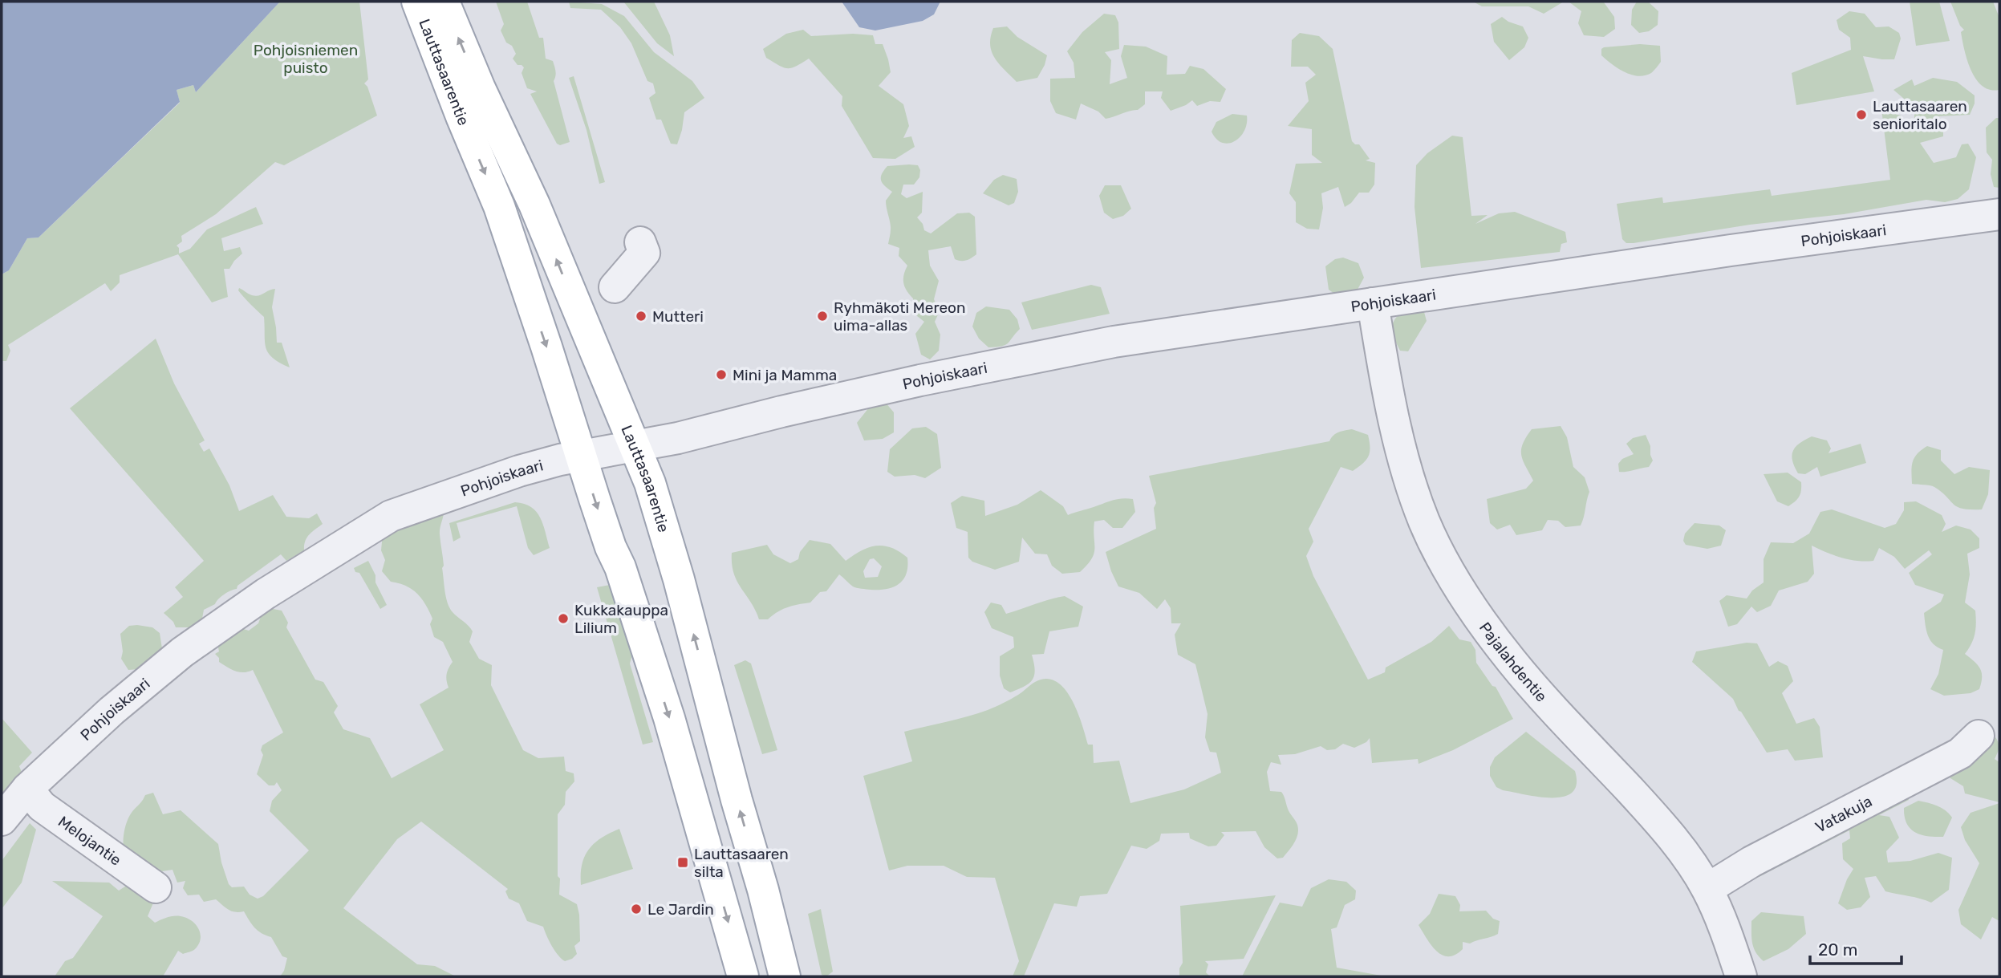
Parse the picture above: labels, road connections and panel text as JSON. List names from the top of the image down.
{
  "streets": {
    "main road": ["Lauttasaarentie"],
    "street": [
      "Pohjoiskaari",
      "Pajalahdentie",
      "Vatakuja",
      "Melojantie"
    ]
  },
  "crossings": [
    ["Lauttasaarentie", "Pohjoiskaari"],
    ["Pohjoiskaari", "Pajalahdentie"],
    ["Pohjoiskaari", "Melojantie"],
    ["Pajalahdentie", "Vatakuja"]
  ],
  "parks": ["Pohjoisniemen puisto"],
  "places": {
    "other": [
      "Lauttasaaren senioritalo",
      "Mutteri",
      "Ryhmäkoti Mereon uima-allas",
      "Mini ja Mamma",
      "Kukkakauppa Lilium",
      "Le Jardin"
    ],
    "transit": ["Lauttasaaren silta"]
  },
  "scale_bar": "20 m"
}
